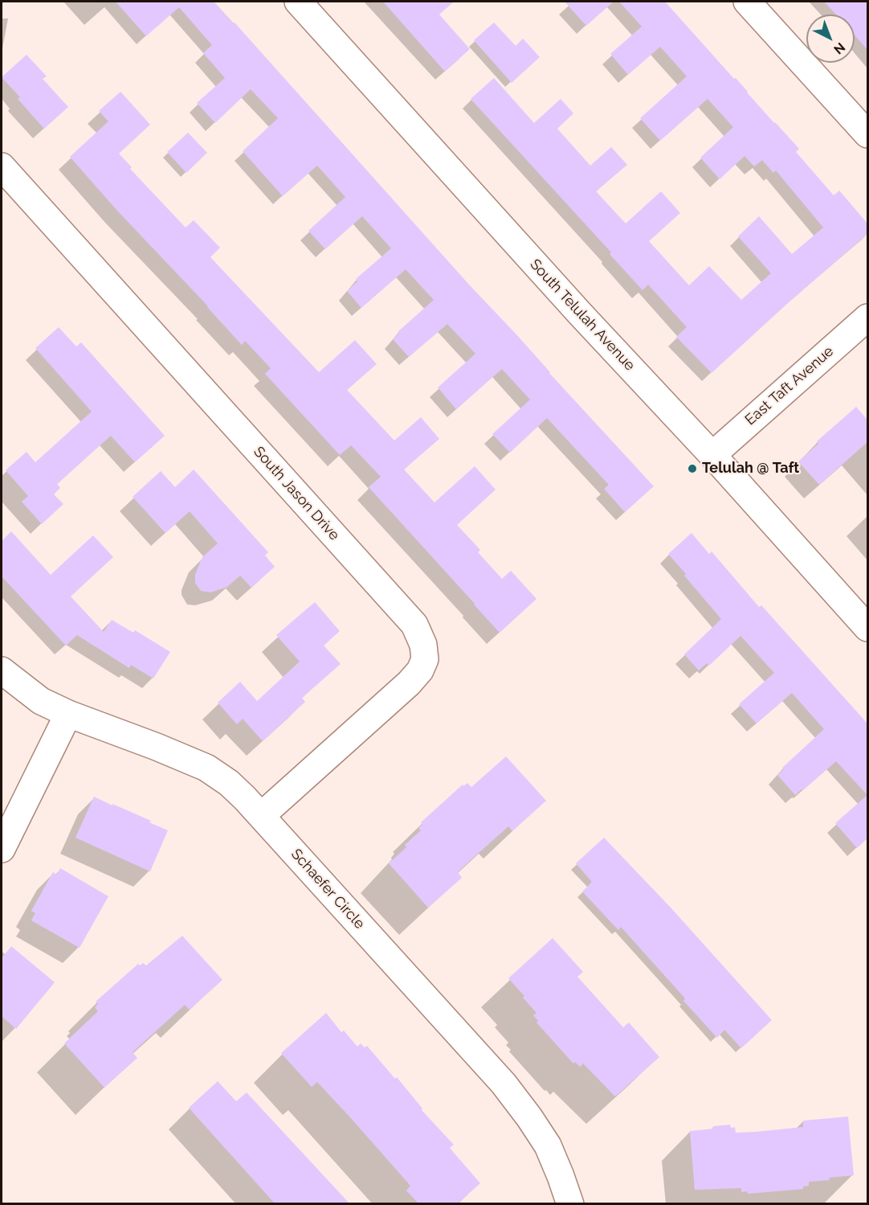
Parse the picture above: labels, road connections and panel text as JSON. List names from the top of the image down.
{
  "streets": {
    "street": [
      "South Telulah Avenue",
      "East Taft Avenue",
      "South Jason Drive",
      "Schaefer Circle"
    ]
  },
  "crossings": [
    ["South Telulah Avenue", "East Taft Avenue"],
    ["South Jason Drive", "Schaefer Circle"]
  ],
  "places": ["Telulah @ Taft"],
  "north": "bottom right"
}
